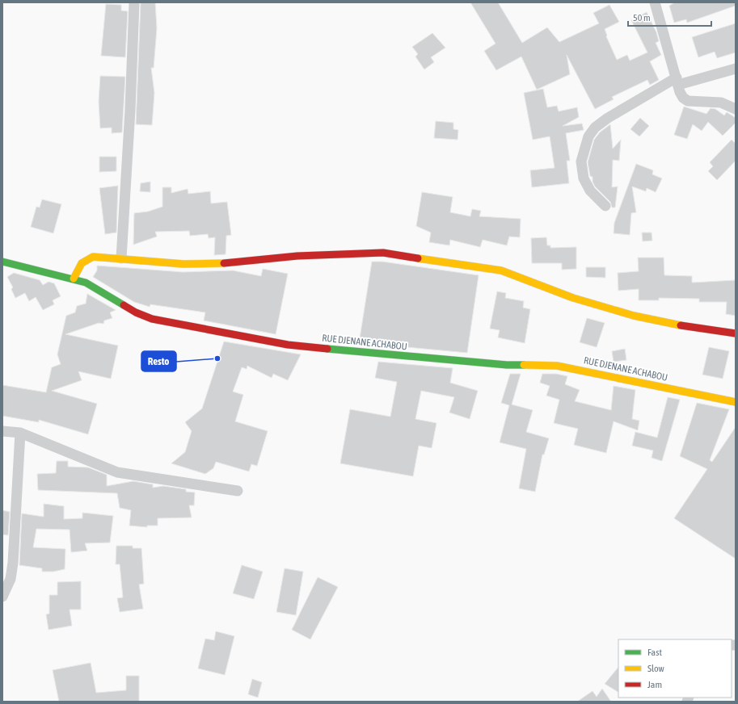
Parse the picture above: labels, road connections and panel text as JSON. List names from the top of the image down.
{
  "streets": {
    "main road": ["RUE DJENANE ACHABOU"]
  },
  "places": ["Resto"],
  "legend": ["Fast", "Slow", "Jam"],
  "scale_bar": "50 m"
}
